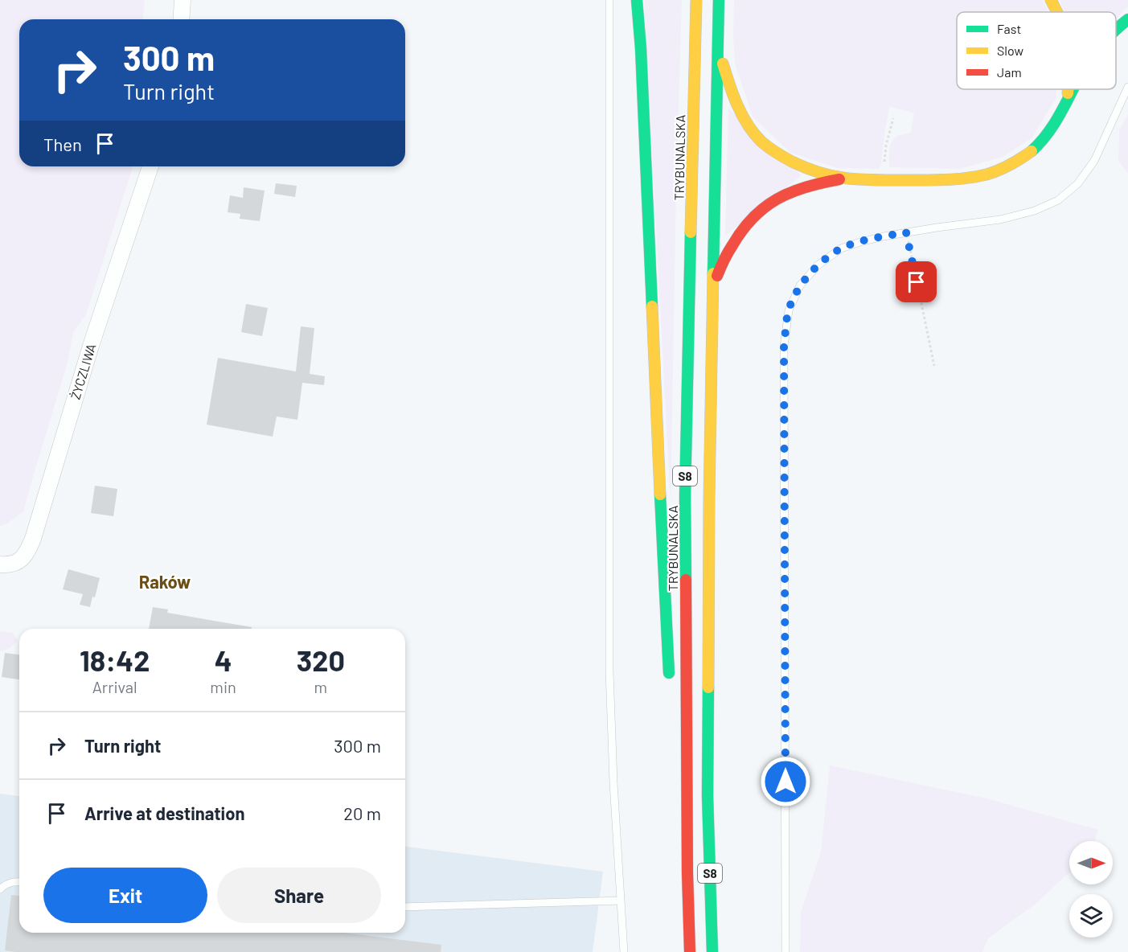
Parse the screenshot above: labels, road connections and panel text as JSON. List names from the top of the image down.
{
  "streets": {
    "highway": ["TRYBUNALSKA", "S8"],
    "street": ["ŻYCZLIWA"]
  },
  "districts": ["Raków"],
  "legend": ["Fast", "Slow", "Jam"],
  "north": "right",
  "page": {
    "turn": ["300 m", "Turn right"],
    "then": "Then",
    "eta": [
      "18:42",
      "Arrival",
      "4",
      "min",
      "320",
      "m"
    ],
    "list": [
      {
        "name": "Turn right",
        "value": "300 m"
      },
      {
        "name": "Arrive at destination",
        "value": "20 m"
      }
    ],
    "buttons": ["Exit", "Share"]
  }
}
